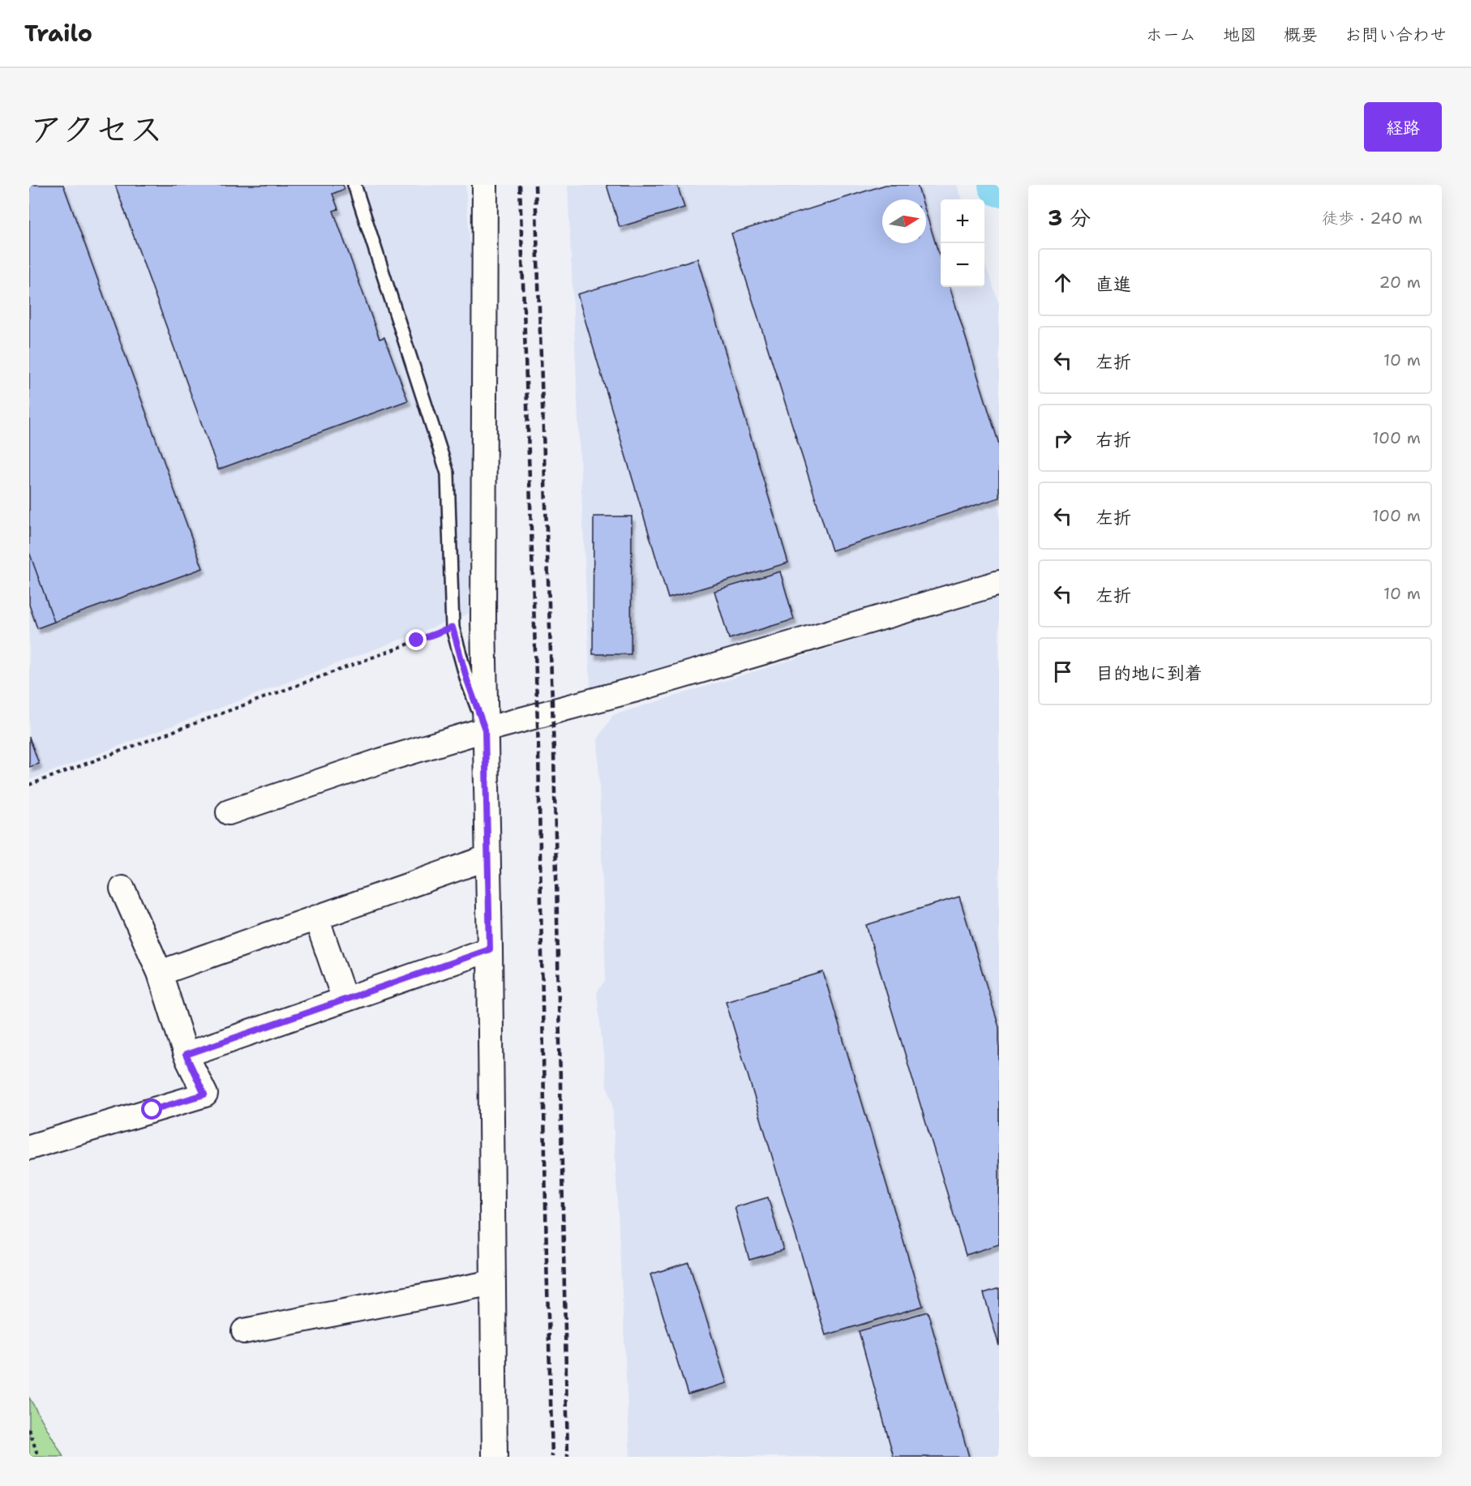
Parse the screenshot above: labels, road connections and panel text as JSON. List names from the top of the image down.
{
  "north": "right",
  "page": {
    "header": "Trailo",
    "nav": [
      "ホーム",
      "地図",
      "概要",
      "お問い合わせ"
    ],
    "title": "アクセス",
    "buttons": "経路",
    "heading": ["3 分", "徒歩 · 240 m"],
    "map_buttons": ["+", "−"],
    "list": [
      ["直進", "20 m"],
      ["左折", "10 m"],
      ["右折", "100 m"],
      ["左折", "100 m"],
      ["左折", "10 m"],
      "目的地に到着"
    ]
  }
}
